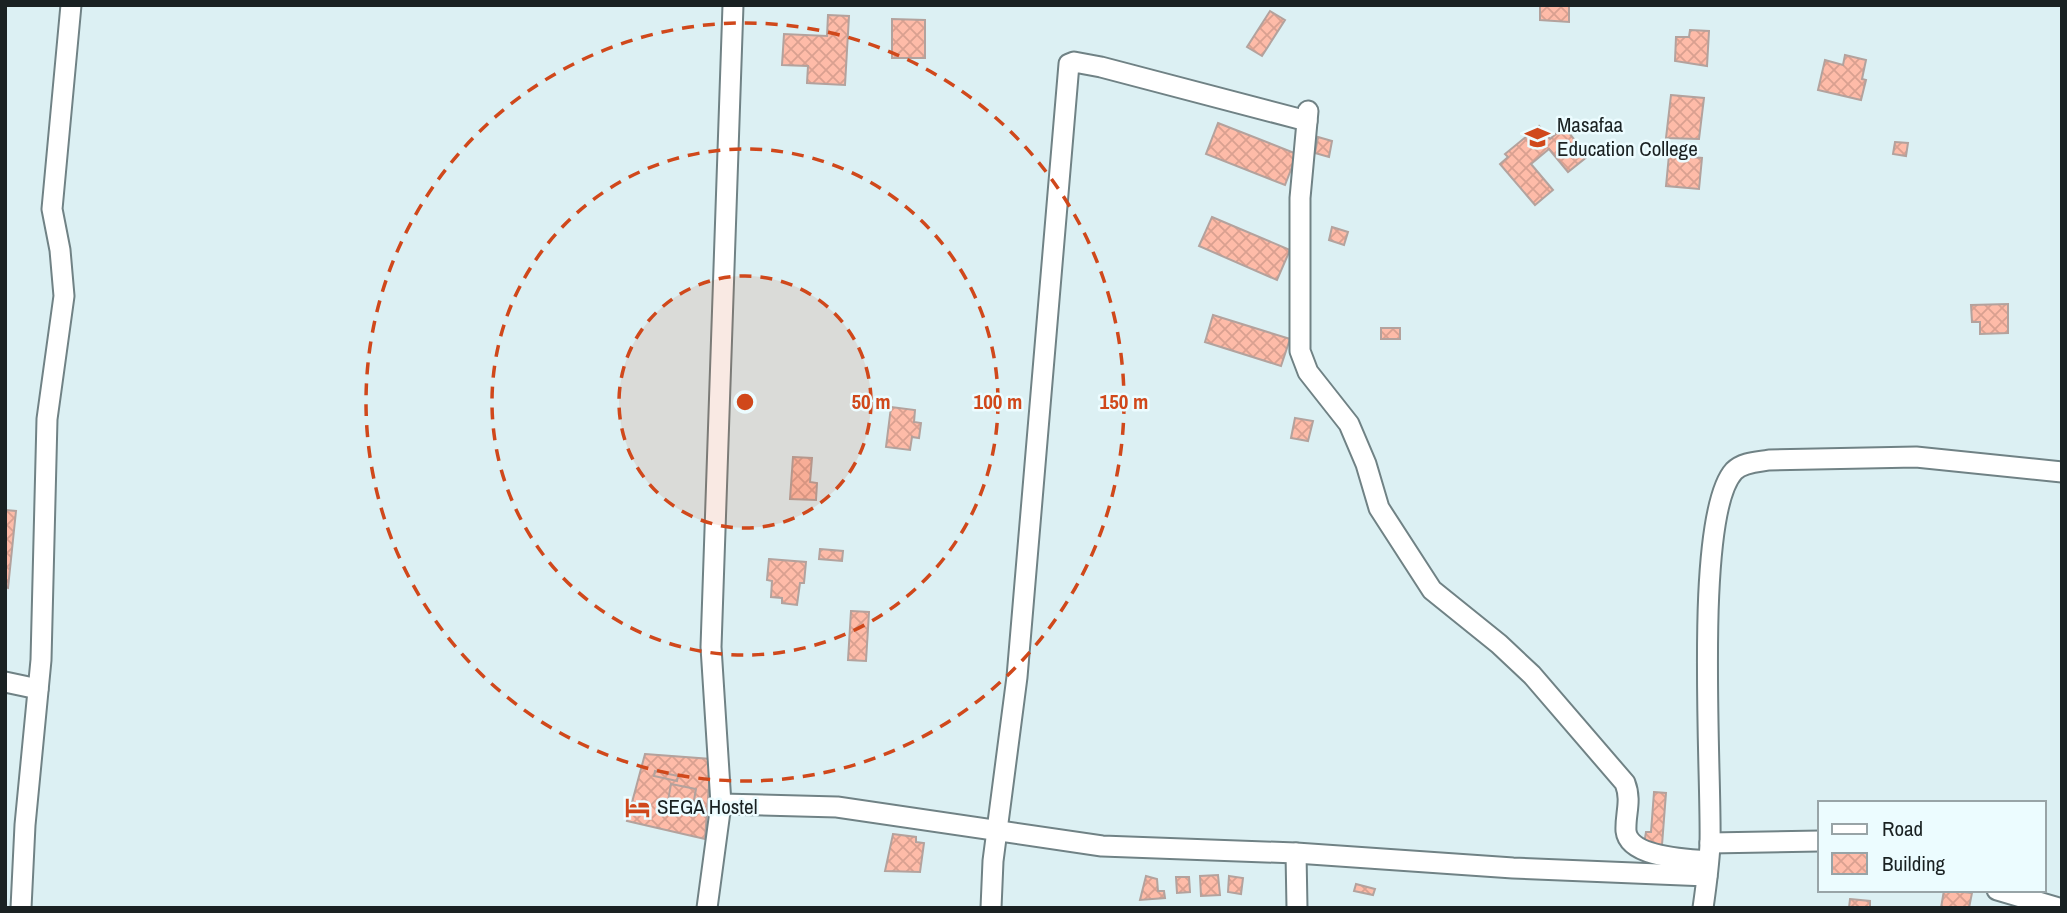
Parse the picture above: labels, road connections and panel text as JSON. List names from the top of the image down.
{
  "places": {
    "school or university": ["Masafaa Education College"],
    "hotel": ["SEGA Hostel"]
  },
  "legend": ["Road", "Building"],
  "rings": ["50 m", "100 m", "150 m"]
}
